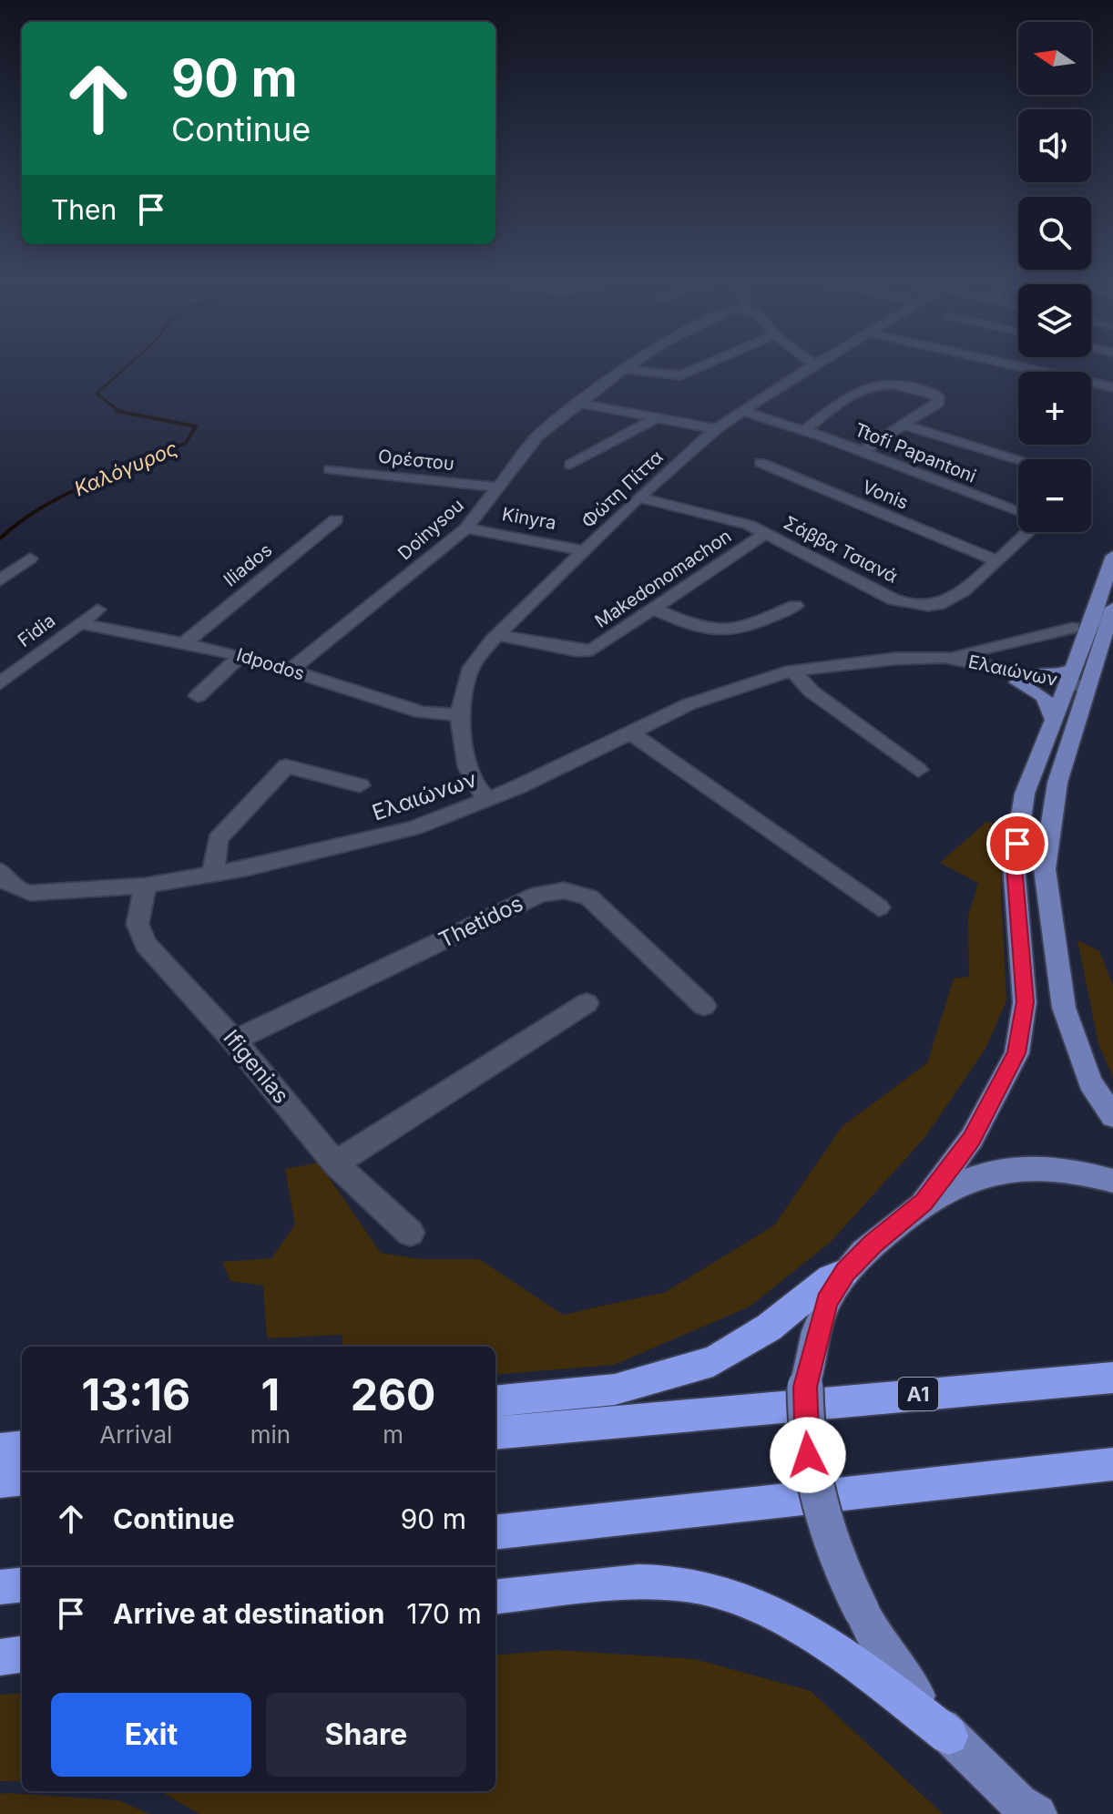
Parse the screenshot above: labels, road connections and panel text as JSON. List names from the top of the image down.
{
  "streets": {
    "highway": ["A1"],
    "street": [
      "Ttofi Papantoni",
      "Ορέστου",
      "Φώτη Πίττα",
      "Vonis",
      "Kinyra",
      "Doinysou",
      "Σάββα Τσιανά",
      "Iliados",
      "Makedonomachon",
      "Fidia",
      "Idpodos",
      "Ελαιώνων",
      "Thetidos",
      "Ifigenias"
    ]
  },
  "crossings": [
    ["Ttofi Papantoni", "Φώτη Πίττα"],
    ["Ορέστου", "Doinysou"],
    ["Φώτη Πίττα", "Kinyra"],
    ["Φώτη Πίττα", "Σάββα Τσιανά"],
    ["Φώτη Πίττα", "Makedonomachon"],
    ["Φώτη Πίττα", "Idpodos"],
    ["Φώτη Πίττα", "Ελαιώνων"],
    ["Vonis", "Σάββα Τσιανά"],
    ["Kinyra", "Doinysou"],
    ["Doinysou", "Idpodos"],
    ["Σάββα Τσιανά", "Makedonomachon"],
    ["Iliados", "Idpodos"],
    ["Fidia", "Idpodos"],
    ["Ελαιώνων", "Ifigenias"],
    ["Thetidos", "Ifigenias"]
  ],
  "water": ["Καλόγυρος"],
  "north": "left",
  "page": {
    "map_buttons": ["+", "−"],
    "turn": ["90 m", "Continue"],
    "then": "Then",
    "eta": [
      "13:16",
      "Arrival",
      "1",
      "min",
      "260",
      "m"
    ],
    "list": [
      {
        "name": "Continue",
        "value": "90 m"
      },
      {
        "name": "Arrive at destination",
        "value": "170 m"
      }
    ],
    "buttons": ["Exit", "Share"]
  }
}
